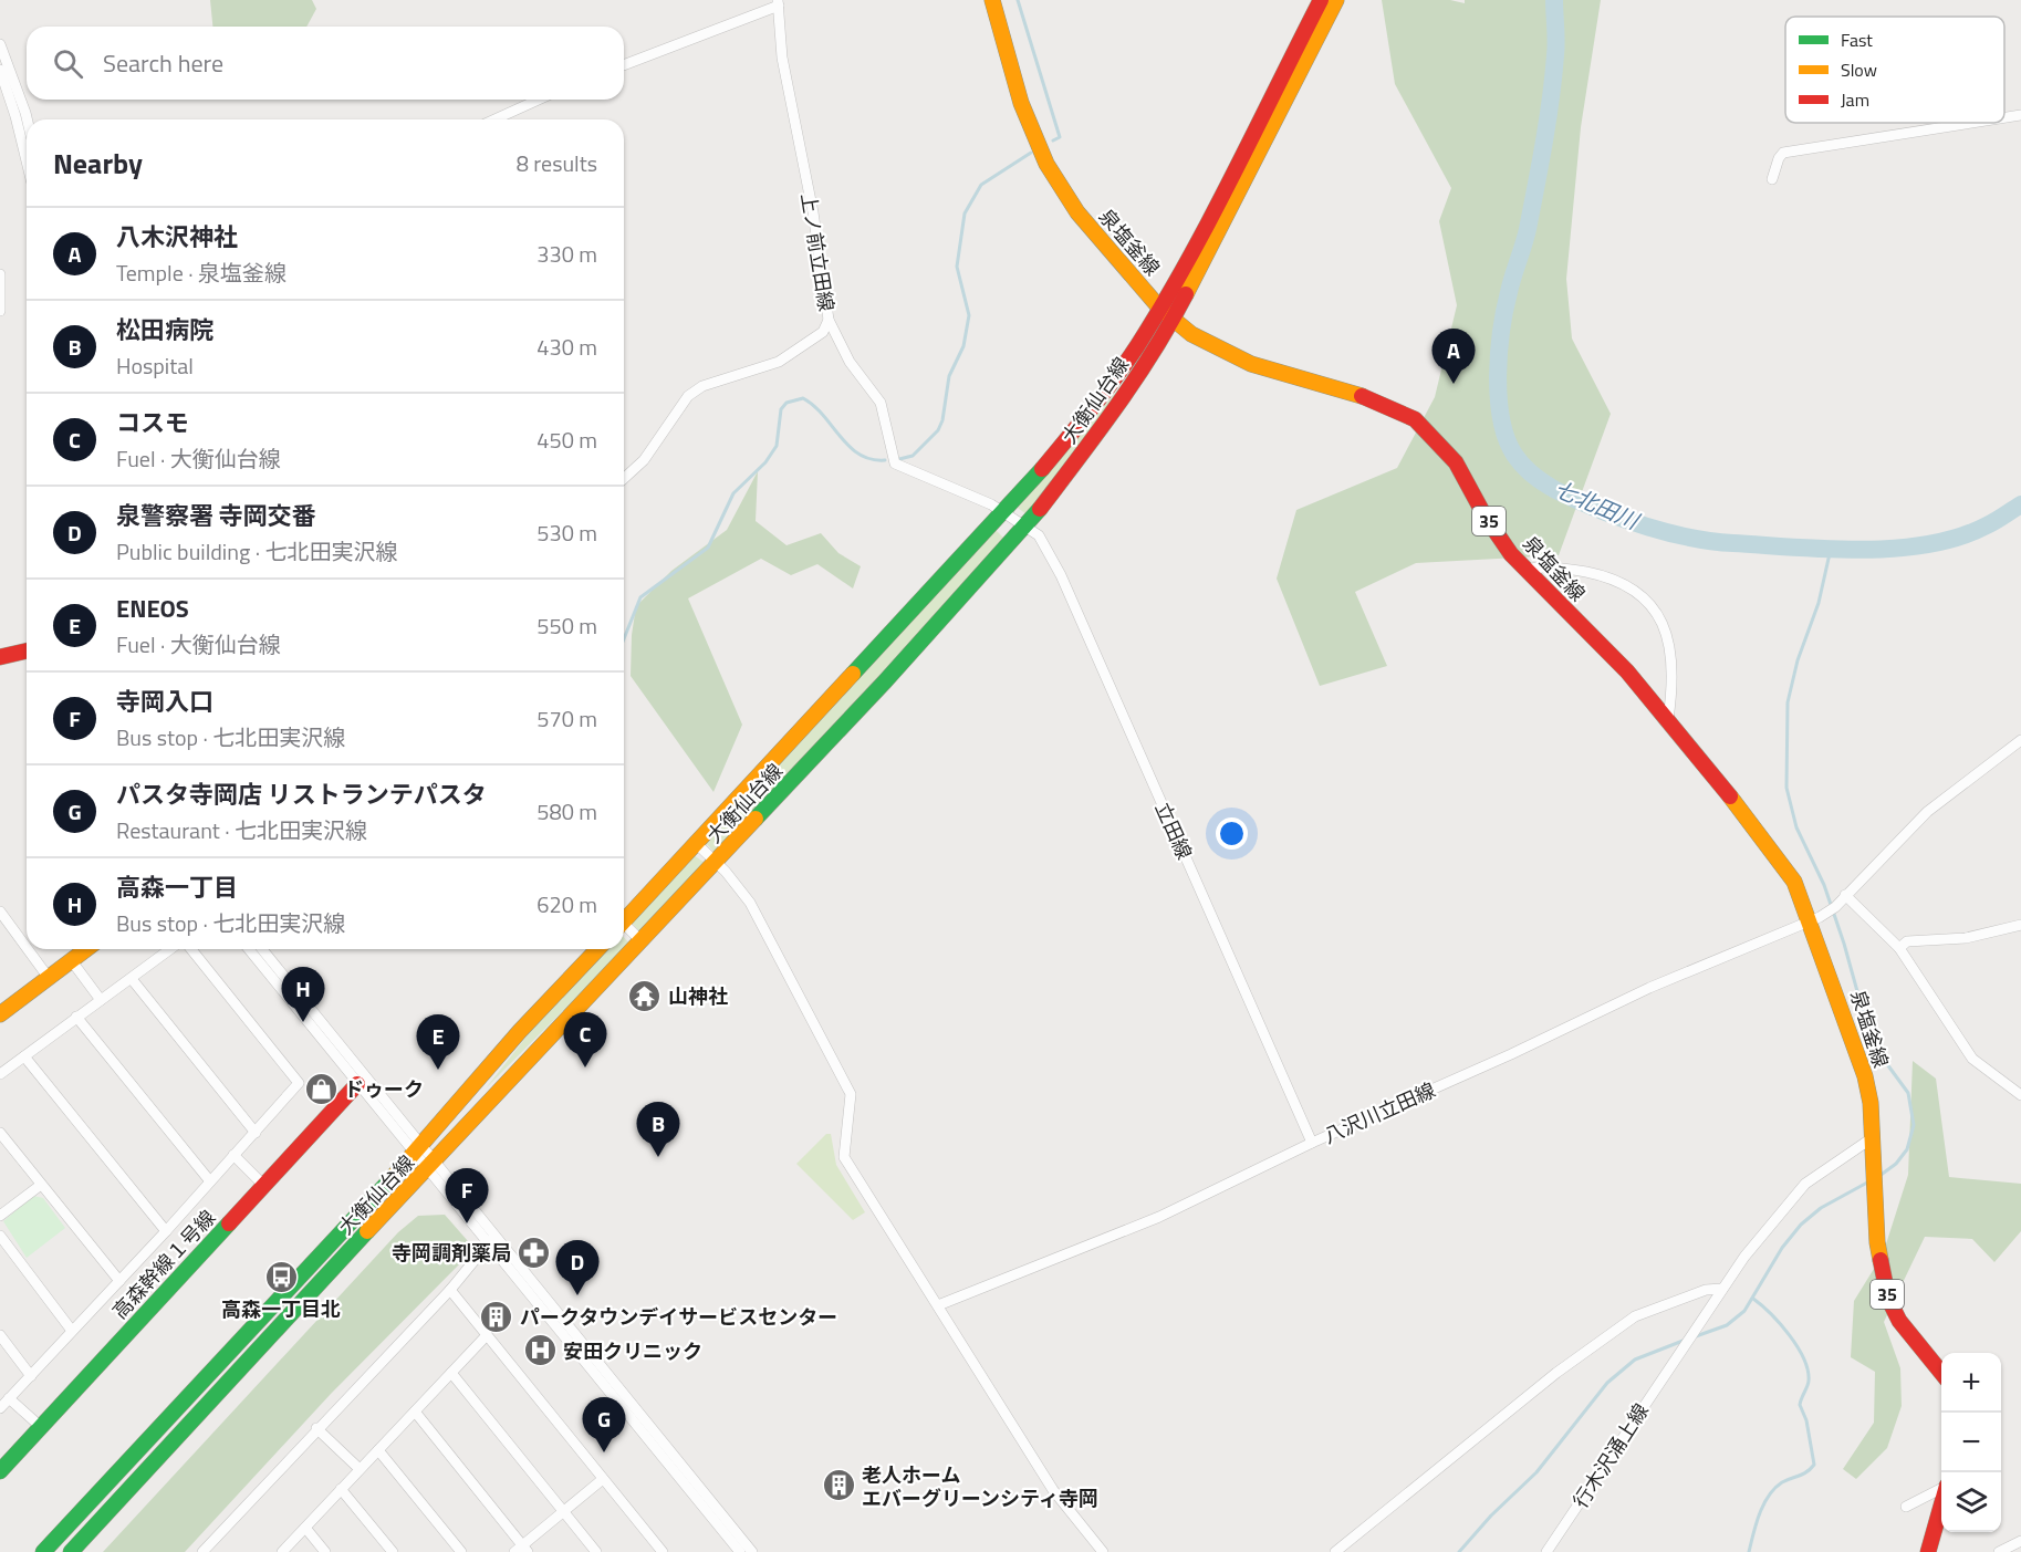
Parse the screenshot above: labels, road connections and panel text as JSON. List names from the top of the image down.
{
  "streets": {
    "main road": [
      "泉塩釜線",
      "大衡仙台線",
      "35",
      "高森幹線１号線"
    ],
    "street": [
      "上ノ前立田線",
      "立田線",
      "八沢川立田線",
      "行木沢涌上線"
    ]
  },
  "crossings": [
    ["泉塩釜線", "大衡仙台線"],
    ["泉塩釜線", "八沢川立田線"],
    ["泉塩釜線", "行木沢涌上線"],
    ["上ノ前立田線", "大衡仙台線"],
    ["上ノ前立田線", "立田線"],
    ["大衡仙台線", "立田線"],
    ["立田線", "八沢川立田線"]
  ],
  "water": ["七北田川"],
  "places": {
    "temple": ["山神社"],
    "shop": ["ドゥーク"],
    "pharmacy": ["寺岡調剤薬局"],
    "bus stop": ["高森一丁目北"],
    "building": ["パークタウンデイサービスセンター", "老人ホーム エバーグリーンシティ寺岡"],
    "hospital": ["安田クリニック"]
  },
  "legend": ["Fast", "Slow", "Jam"],
  "page": {
    "search": "Search here",
    "heading": ["Nearby", "8 results"],
    "list": [
      {
        "mark": "A",
        "name": "八木沢神社",
        "note": "Temple · 泉塩釜線",
        "value": "330 m"
      },
      {
        "mark": "B",
        "name": "松田病院",
        "note": "Hospital",
        "value": "430 m"
      },
      {
        "mark": "C",
        "name": "コスモ",
        "note": "Fuel · 大衡仙台線",
        "value": "450 m"
      },
      {
        "mark": "D",
        "name": "泉警察署 寺岡交番",
        "note": "Public building · 七北田実沢線",
        "value": "530 m"
      },
      {
        "mark": "E",
        "name": "ENEOS",
        "note": "Fuel · 大衡仙台線",
        "value": "550 m"
      },
      {
        "mark": "F",
        "name": "寺岡入口",
        "note": "Bus stop · 七北田実沢線",
        "value": "570 m"
      },
      {
        "mark": "G",
        "name": "パスタ寺岡店 リストランテパスタ",
        "note": "Restaurant · 七北田実沢線",
        "value": "580 m"
      },
      {
        "mark": "H",
        "name": "高森一丁目",
        "note": "Bus stop · 七北田実沢線",
        "value": "620 m"
      }
    ],
    "pins": [
      "A",
      "H",
      "C",
      "E",
      "B",
      "F",
      "D",
      "G"
    ],
    "map_buttons": ["+", "−"]
  }
}
